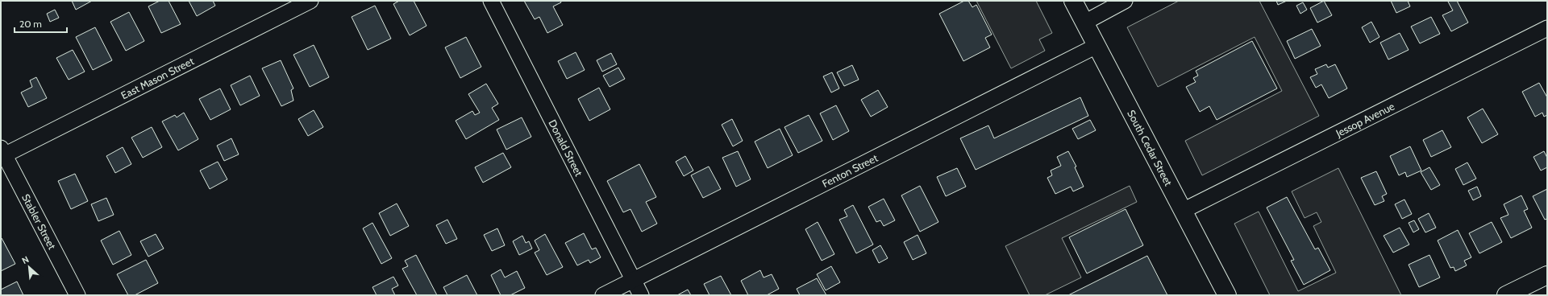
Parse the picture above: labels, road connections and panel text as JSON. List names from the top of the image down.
{
  "streets": {
    "main road": ["South Cedar Street"],
    "street": [
      "East Mason Street",
      "Jessop Avenue",
      "Donald Street",
      "Fenton Street",
      "Stabler Street"
    ]
  },
  "crossings": [
    ["East Mason Street", "Stabler Street"],
    ["Jessop Avenue", "South Cedar Street"],
    ["Donald Street", "Fenton Street"],
    ["South Cedar Street", "Fenton Street"]
  ],
  "scale_bar": "20 m",
  "north": "top left"
}
